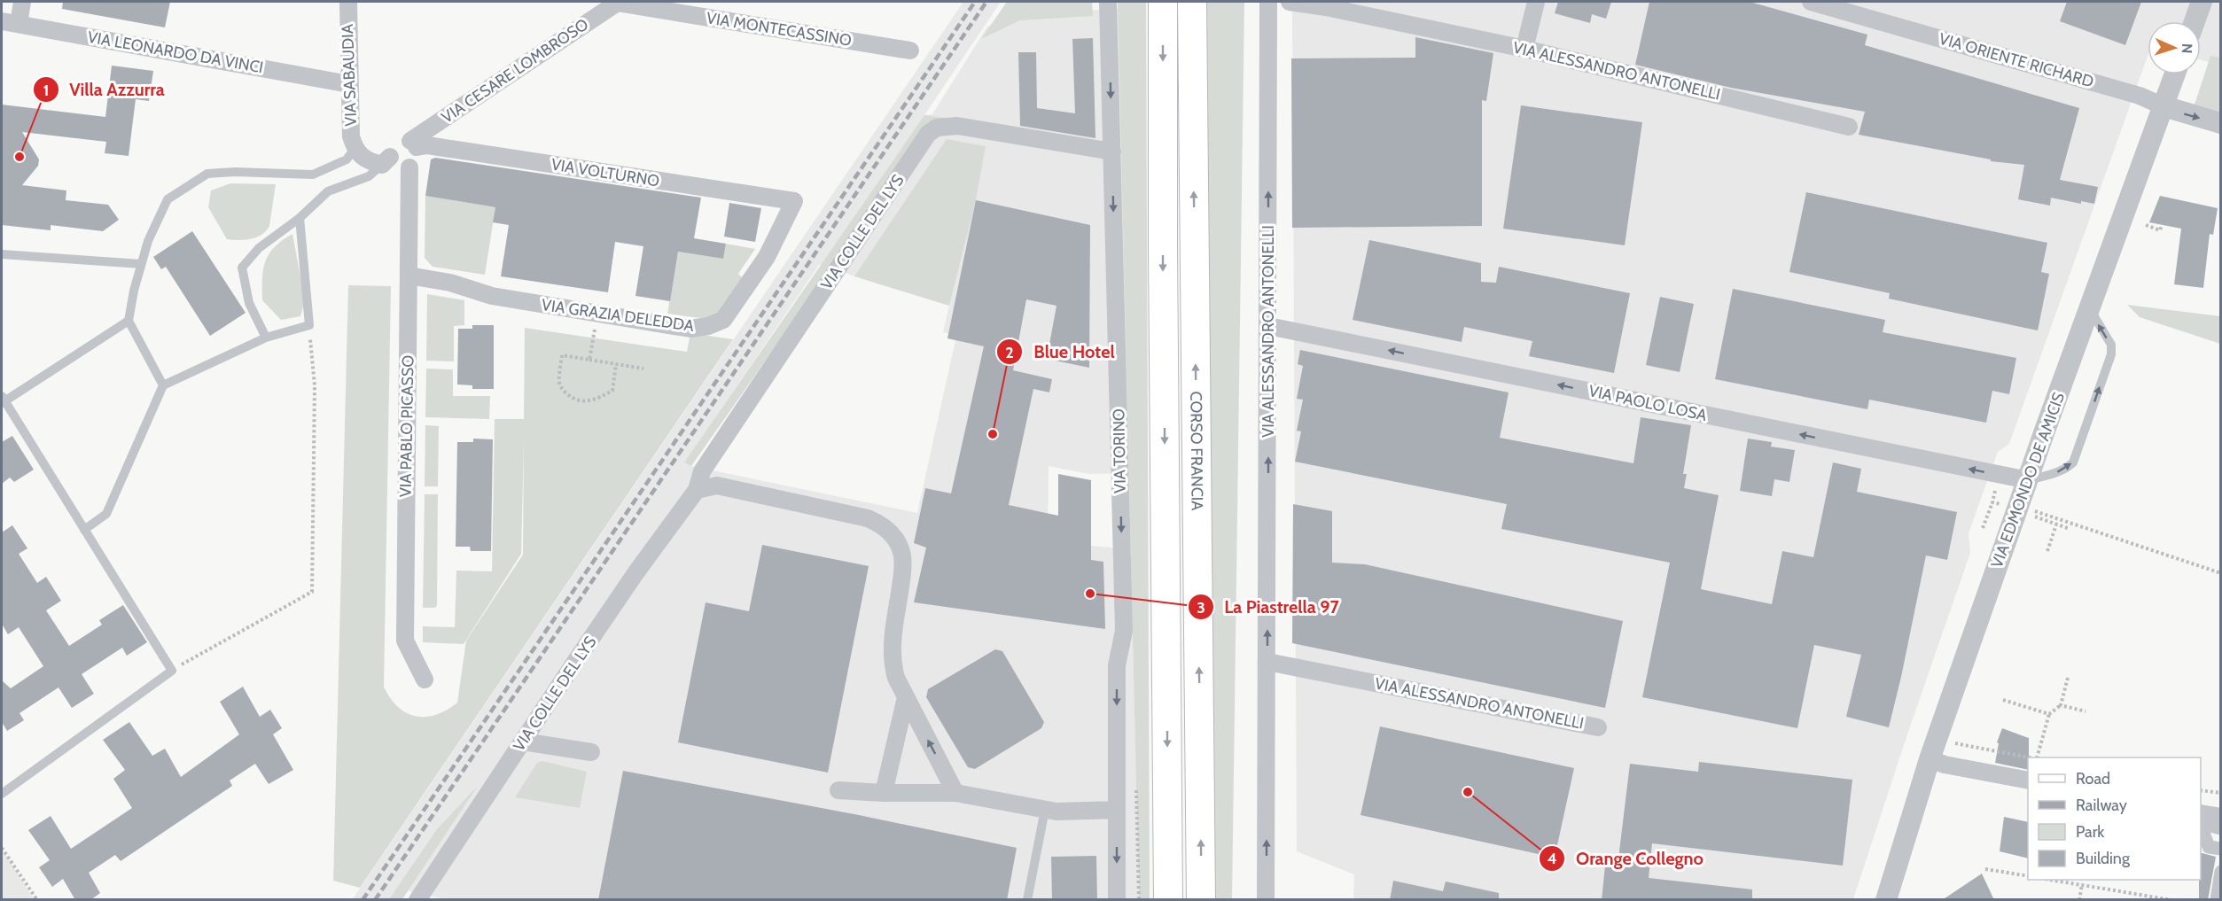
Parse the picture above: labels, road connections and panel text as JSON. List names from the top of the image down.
{
  "streets": {
    "main road": ["CORSO FRANCIA"],
    "street": [
      "VIA MONTECASSINO",
      "VIA LEONARDO DA VINCI",
      "VIA ORIENTE RICHARD",
      "VIA CESARE LOMBROSO",
      "VIA ALESSANDRO ANTONELLI",
      "VIA SABAUDIA",
      "VIA VOLTURNO",
      "VIA COLLE DEL LYS",
      "VIA GRAZIA DELEDDA",
      "VIA PAOLO LOSA",
      "VIA PABLO PICASSO",
      "VIA TORINO",
      "VIA EDMONDO DE AMICIS"
    ]
  },
  "crossings": [
    ["VIA MONTECASSINO", "VIA CESARE LOMBROSO"],
    ["VIA LEONARDO DA VINCI", "VIA SABAUDIA"],
    ["VIA ORIENTE RICHARD", "VIA EDMONDO DE AMICIS"],
    ["VIA CESARE LOMBROSO", "VIA VOLTURNO"],
    ["VIA CESARE LOMBROSO", "VIA PABLO PICASSO"],
    ["VIA ALESSANDRO ANTONELLI", "VIA PAOLO LOSA"],
    ["VIA VOLTURNO", "VIA GRAZIA DELEDDA"],
    ["VIA VOLTURNO", "VIA PABLO PICASSO"],
    ["VIA COLLE DEL LYS", "VIA TORINO"],
    ["VIA GRAZIA DELEDDA", "VIA PABLO PICASSO"],
    ["VIA PAOLO LOSA", "VIA EDMONDO DE AMICIS"]
  ],
  "one_way": ["VIA ALESSANDRO ANTONELLI", "VIA PAOLO LOSA", "VIA TORINO"],
  "places": [
    "Villa Azzurra",
    "Blue Hotel",
    "La Piastrella 97",
    "Orange Collegno"
  ],
  "legend": [
    "Road",
    "Railway",
    "Park",
    "Building"
  ],
  "north": "right"
}
